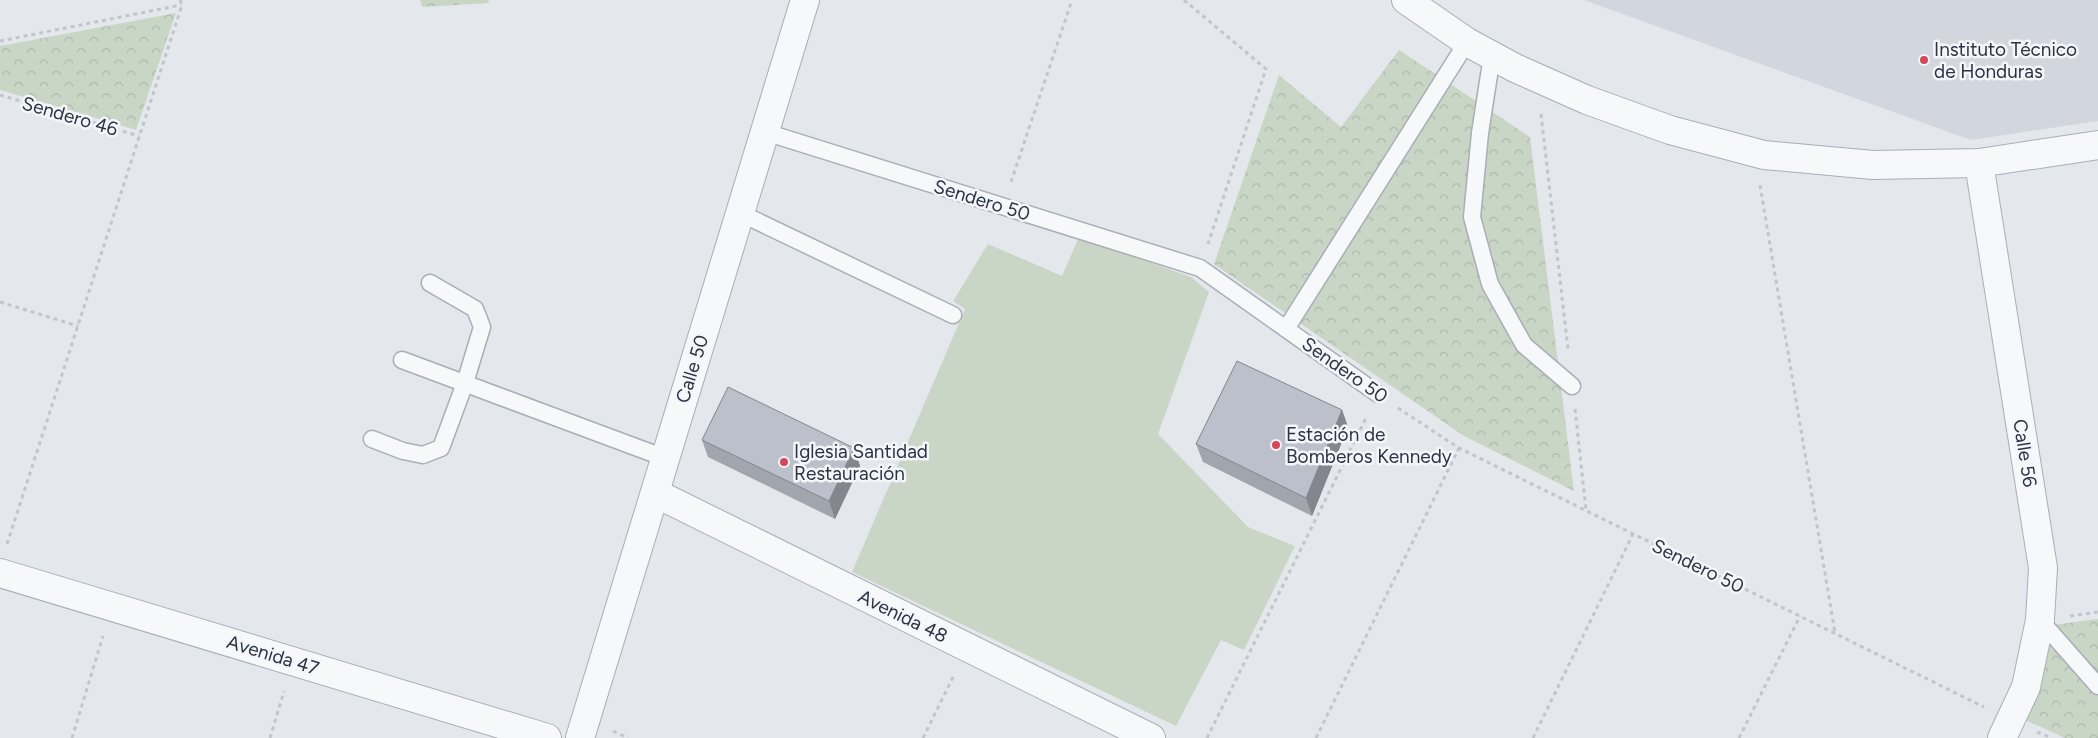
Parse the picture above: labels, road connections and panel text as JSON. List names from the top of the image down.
{
  "streets": {
    "street": [
      "Calle 50",
      "Calle 56",
      "Avenida 48",
      "Avenida 47"
    ],
    "lane": ["Sendero 50"],
    "path": ["Sendero 46"]
  },
  "crossings": [
    ["Sendero 50", "Calle 50"],
    ["Sendero 50", "Calle 56"],
    ["Calle 50", "Avenida 48"]
  ],
  "places": ["Instituto Técnico de Honduras", "Estación de Bomberos Kennedy", "Iglesia Santidad Restauración"]
}
